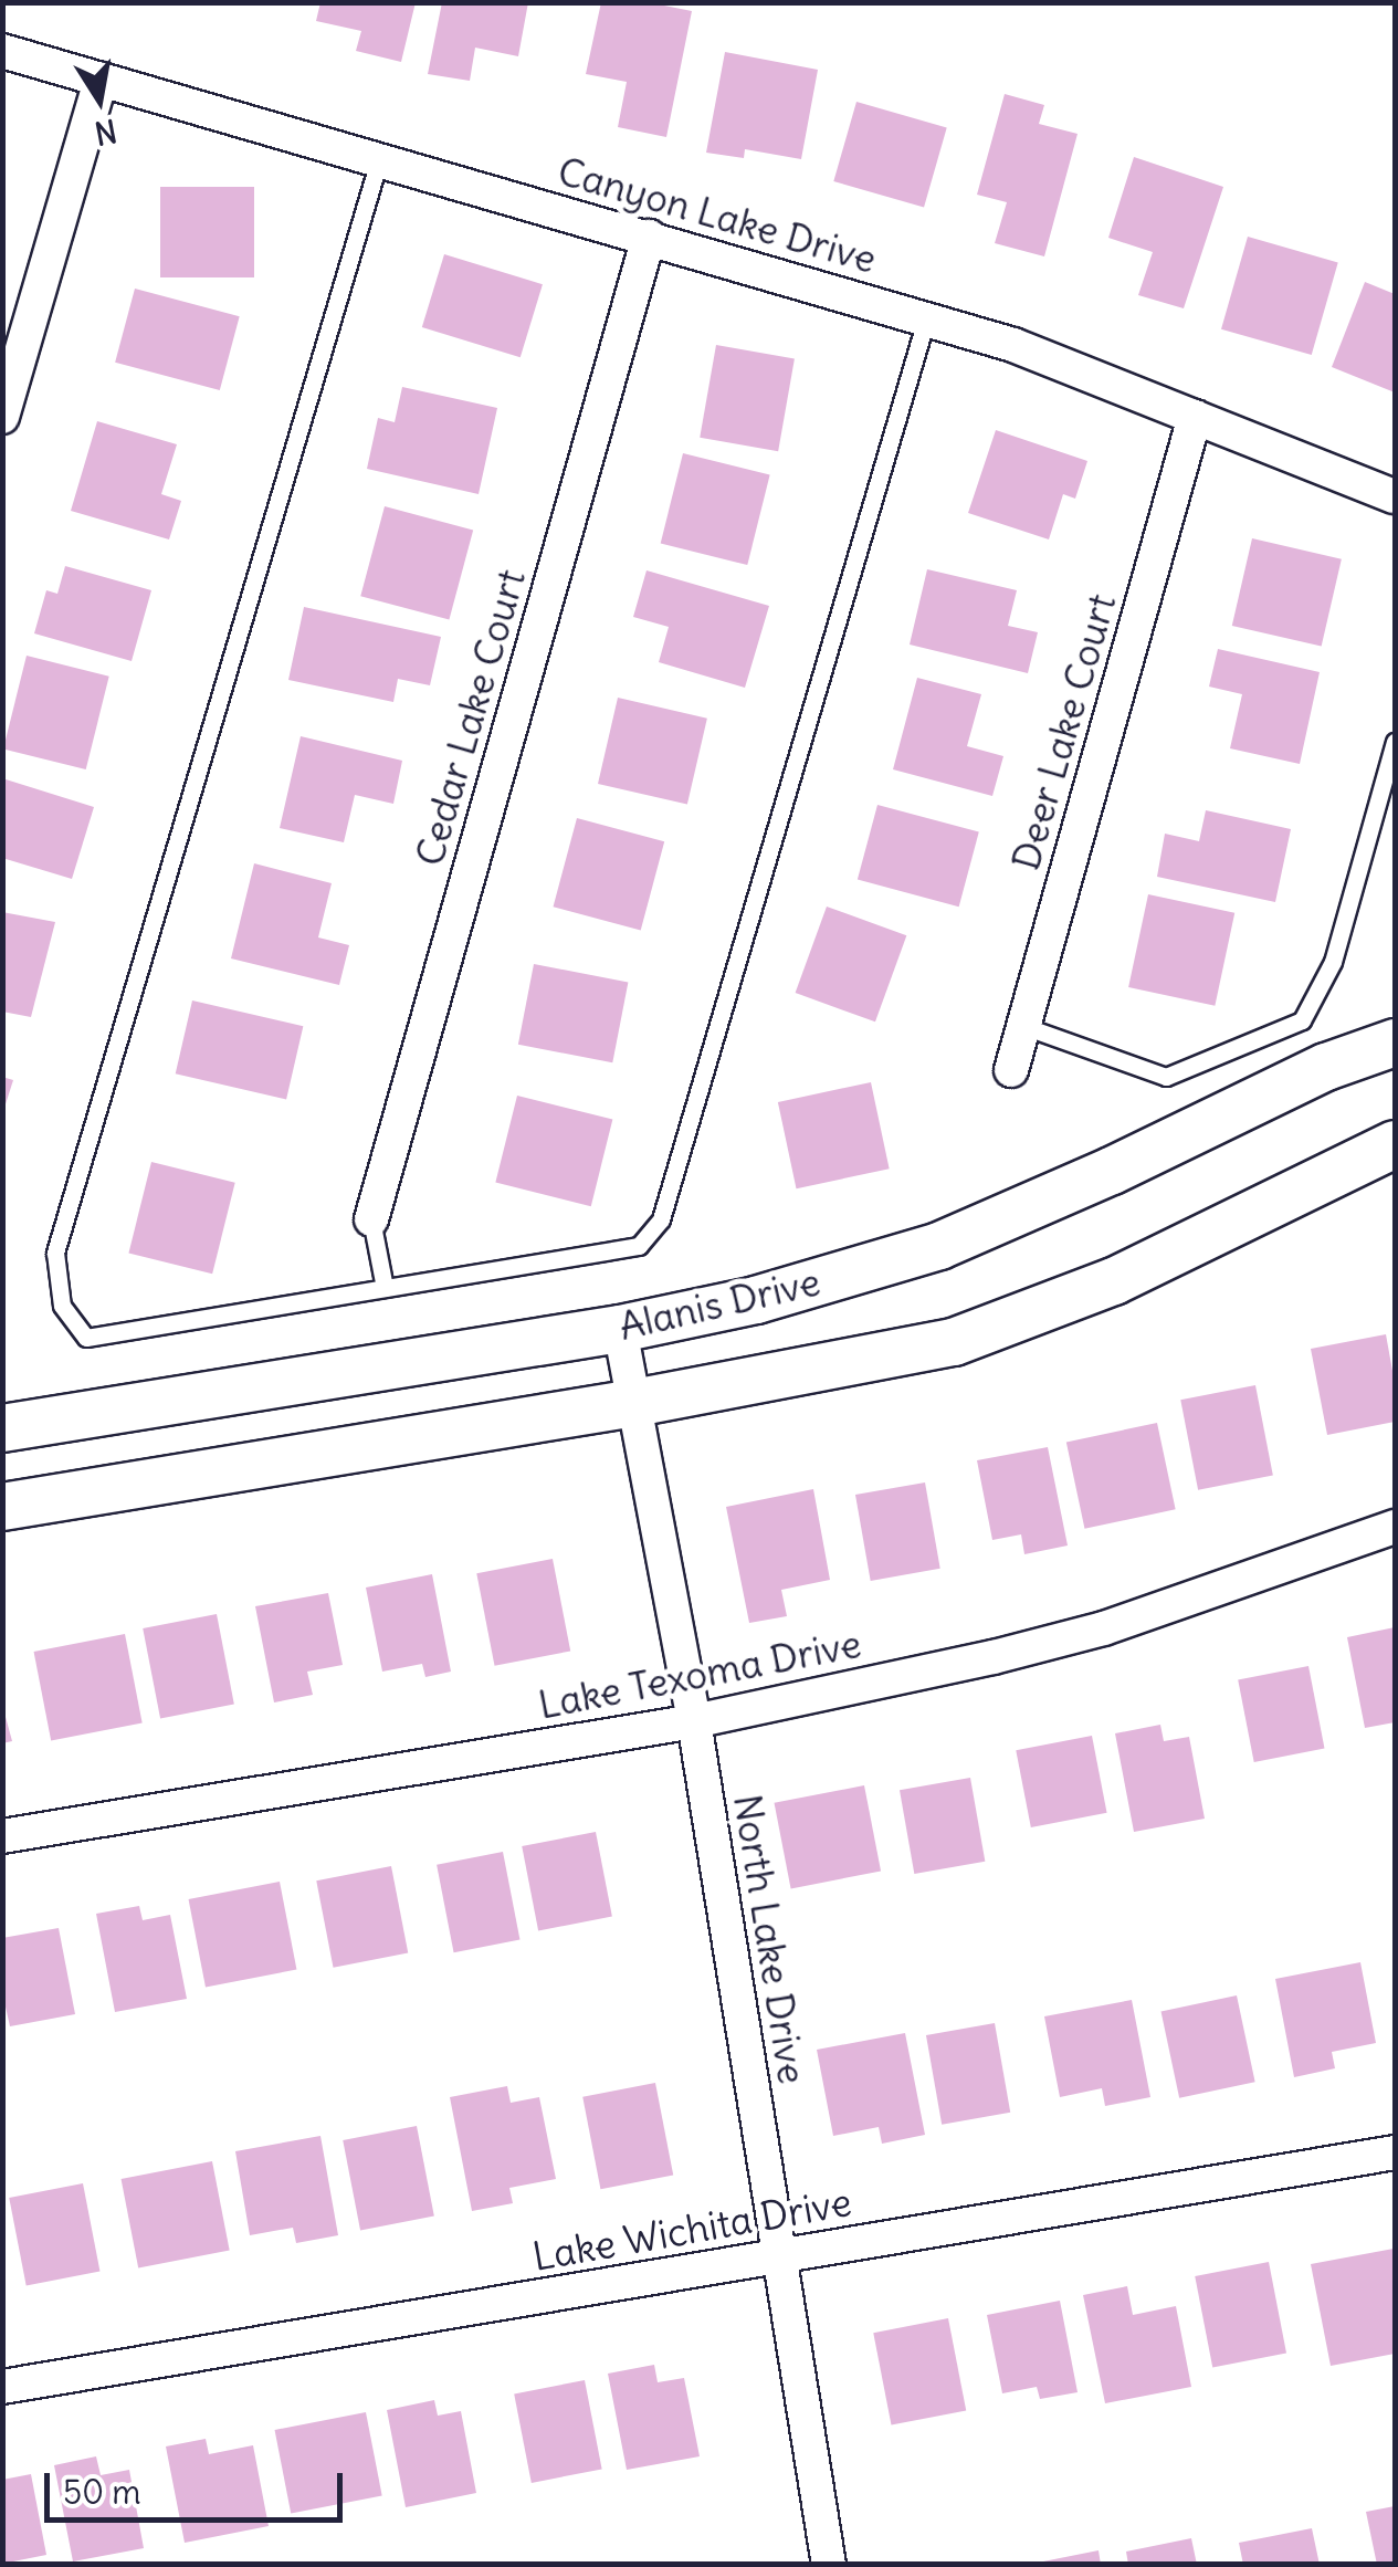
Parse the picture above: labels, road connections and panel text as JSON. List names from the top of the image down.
{
  "streets": {
    "main road": ["Alanis Drive"],
    "street": [
      "Canyon Lake Drive",
      "Cedar Lake Court",
      "Deer Lake Court",
      "Lake Texoma Drive",
      "North Lake Drive",
      "Lake Wichita Drive"
    ]
  },
  "crossings": [
    ["Canyon Lake Drive", "Cedar Lake Court"],
    ["Canyon Lake Drive", "Deer Lake Court"],
    ["Alanis Drive", "North Lake Drive"],
    ["Lake Texoma Drive", "North Lake Drive"],
    ["North Lake Drive", "Lake Wichita Drive"]
  ],
  "scale_bar": "50 m",
  "north": "bottom"
}
